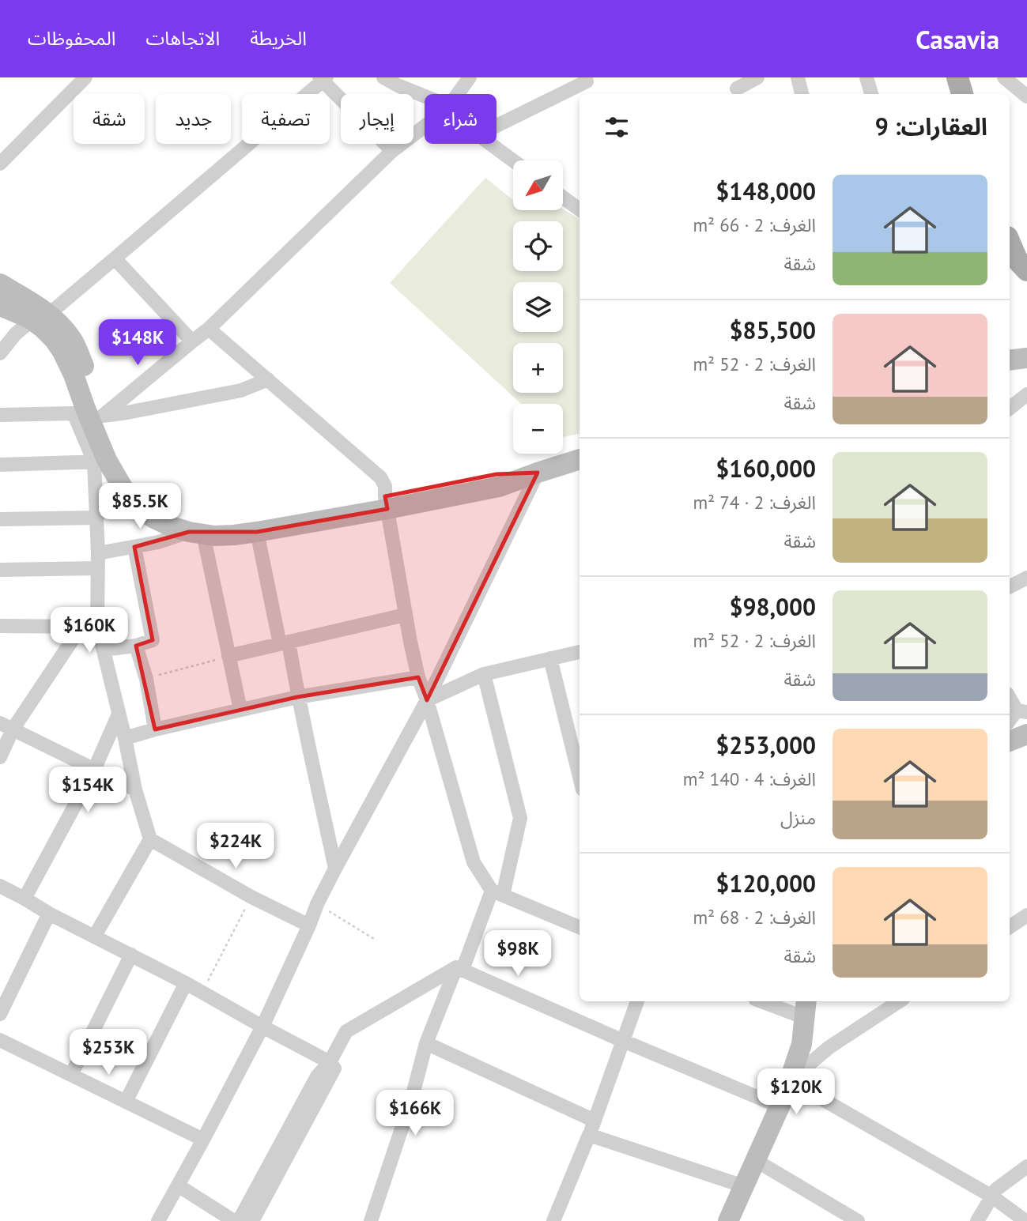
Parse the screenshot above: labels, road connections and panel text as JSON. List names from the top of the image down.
{
  "north": "bottom left",
  "page": {
    "header": "Casavia",
    "nav": ["الخريطة", "الاتجاهات", "المحفوظات"],
    "chip": [
      "شراء",
      "إيجار",
      "تصفية",
      "جديد",
      "شقة"
    ],
    "heading": "العقارات: 9",
    "map_buttons": ["+", "−"],
    "list": [
      {
        "name": "$148,000",
        "note": "الغرف: 2 · 66 m² · شقة"
      },
      {
        "name": "$85,500",
        "note": "الغرف: 2 · 52 m² · شقة"
      },
      {
        "name": "$160,000",
        "note": "الغرف: 2 · 74 m² · شقة"
      },
      {
        "name": "$98,000",
        "note": "الغرف: 2 · 52 m² · شقة"
      },
      {
        "name": "$253,000",
        "note": "الغرف: 4 · 140 m² · منزل"
      },
      {
        "name": "$120,000",
        "note": "الغرف: 2 · 68 m² · شقة"
      }
    ],
    "price": [
      "$148K",
      "$85.5K",
      "$160K",
      "$154K",
      "$224K",
      "$98K",
      "$253K",
      "$120K",
      "$166K"
    ]
  }
}
